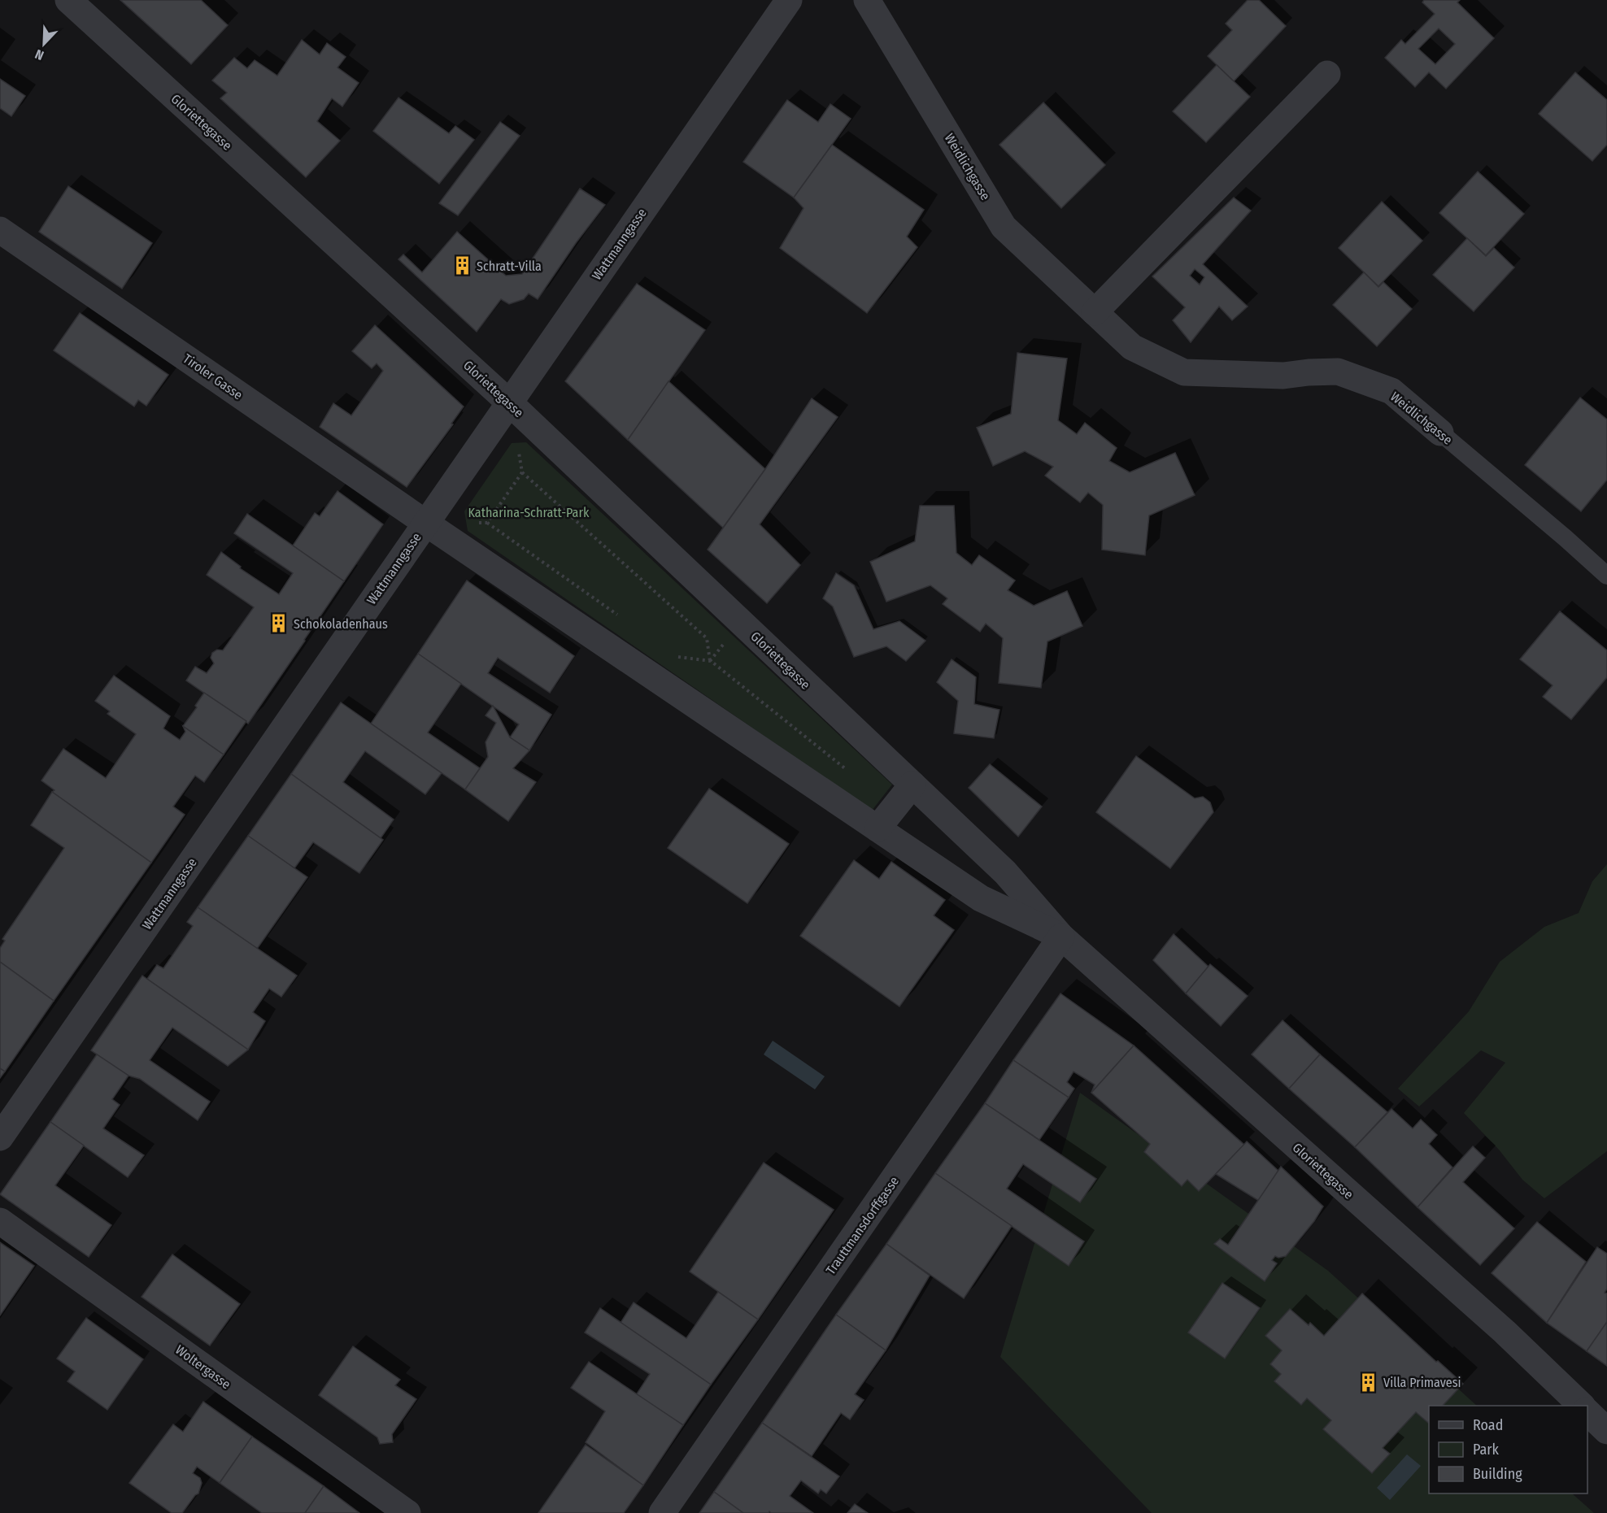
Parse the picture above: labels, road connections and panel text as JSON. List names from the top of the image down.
{
  "streets": {
    "street": [
      "Gloriettegasse",
      "Weidlichgasse",
      "Wattmanngasse",
      "Tiroler Gasse",
      "Trauttmansdorffgasse",
      "Woltergasse"
    ]
  },
  "crossings": [
    ["Gloriettegasse", "Wattmanngasse"],
    ["Gloriettegasse", "Tiroler Gasse"],
    ["Gloriettegasse", "Trauttmansdorffgasse"],
    ["Wattmanngasse", "Tiroler Gasse"]
  ],
  "parks": ["Katharina-Schratt-Park"],
  "places": {
    "building": ["Schratt-Villa", "Schokoladenhaus", "Villa Primavesi"]
  },
  "legend": ["Road", "Park", "Building"],
  "north": "bottom left"
}
